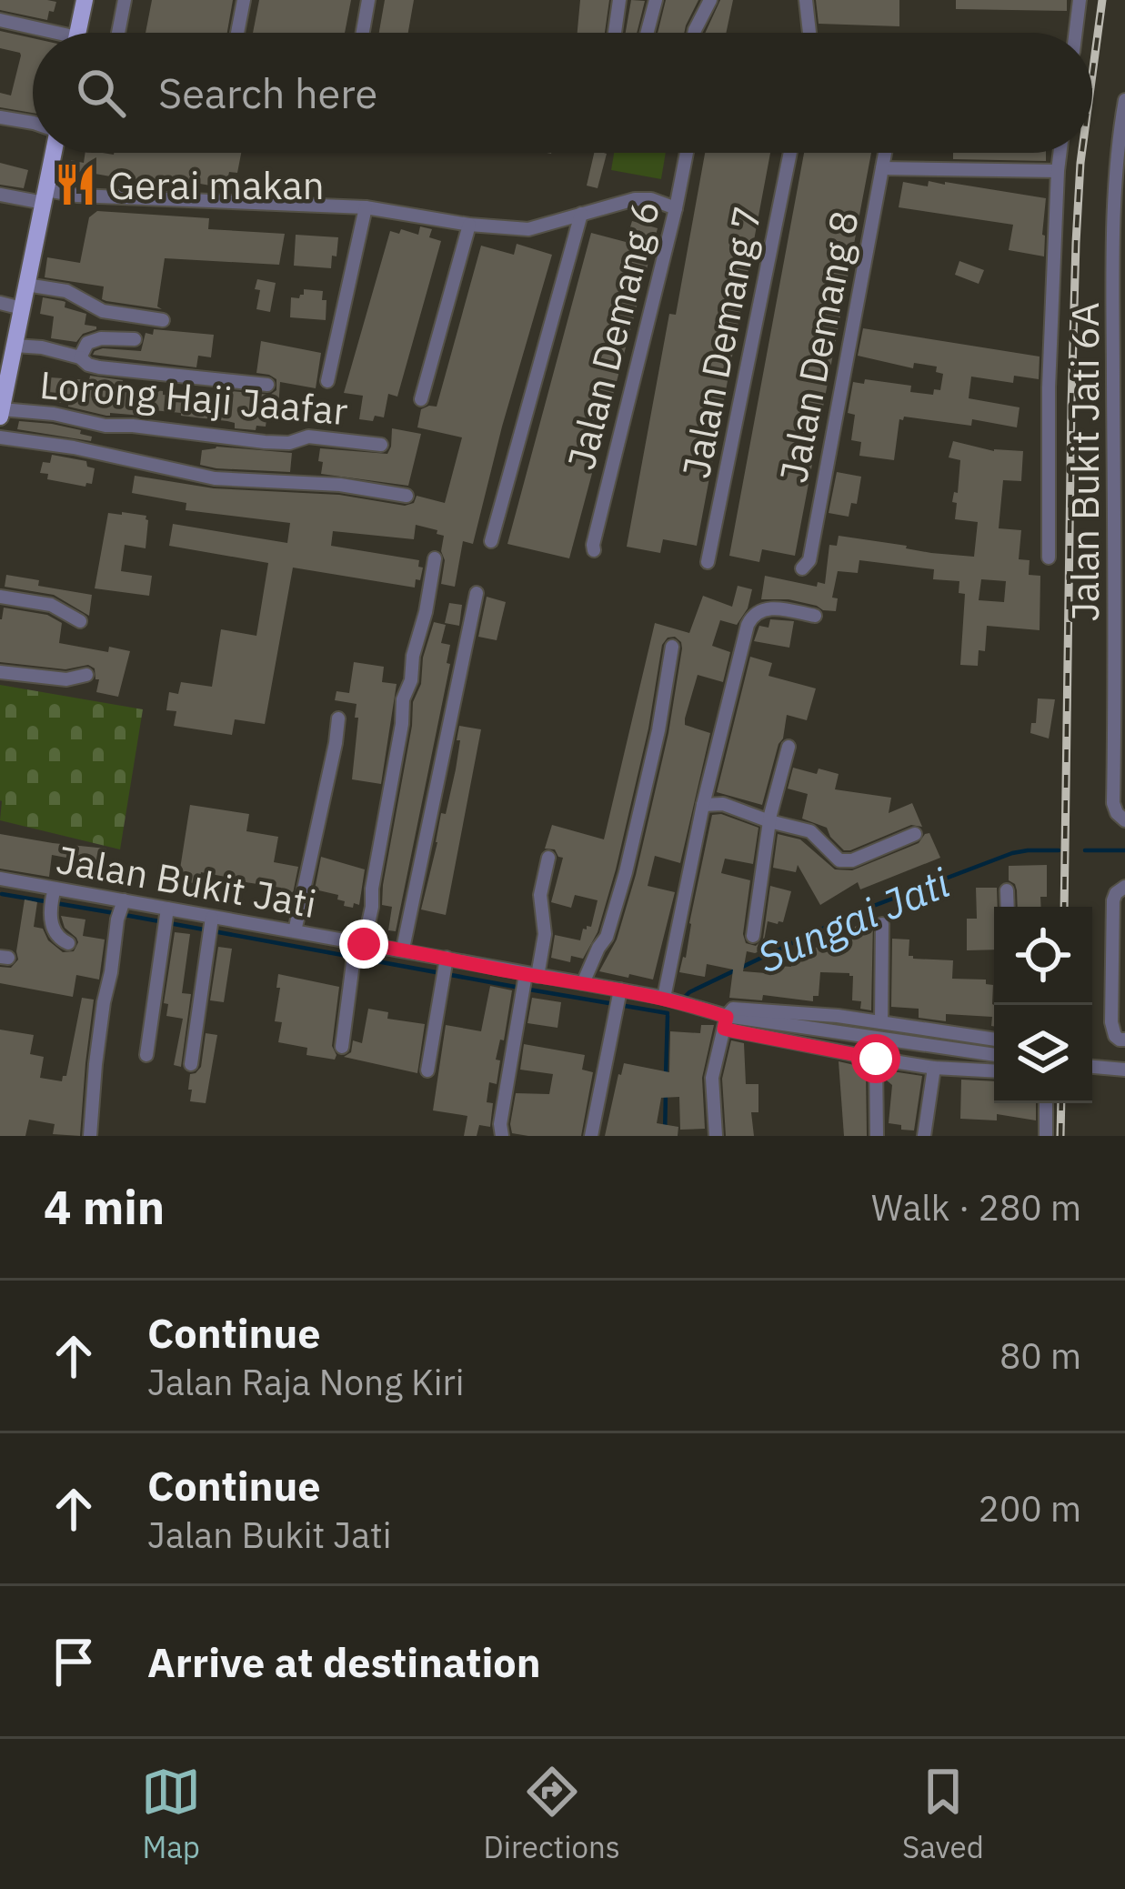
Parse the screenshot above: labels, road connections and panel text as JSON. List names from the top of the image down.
{
  "streets": {
    "street": [
      "Jalan Demang 6",
      "Jalan Demang 7",
      "Jalan Demang 8",
      "Lorong Haji Jaafar",
      "Jalan Bukit Jati 6A",
      "Jalan Bukit Jati"
    ]
  },
  "water": ["Sungai Jati"],
  "places": {
    "restaurant": ["Gerai makan"]
  },
  "page": {
    "search": "Search here",
    "heading": ["4 min", "Walk · 280 m"],
    "list": [
      ["Continue", "Jalan Raja Nong Kiri", "80 m"],
      ["Continue", "Jalan Bukit Jati", "200 m"],
      "Arrive at destination"
    ],
    "nav": ["Map", "Directions", "Saved"]
  }
}
